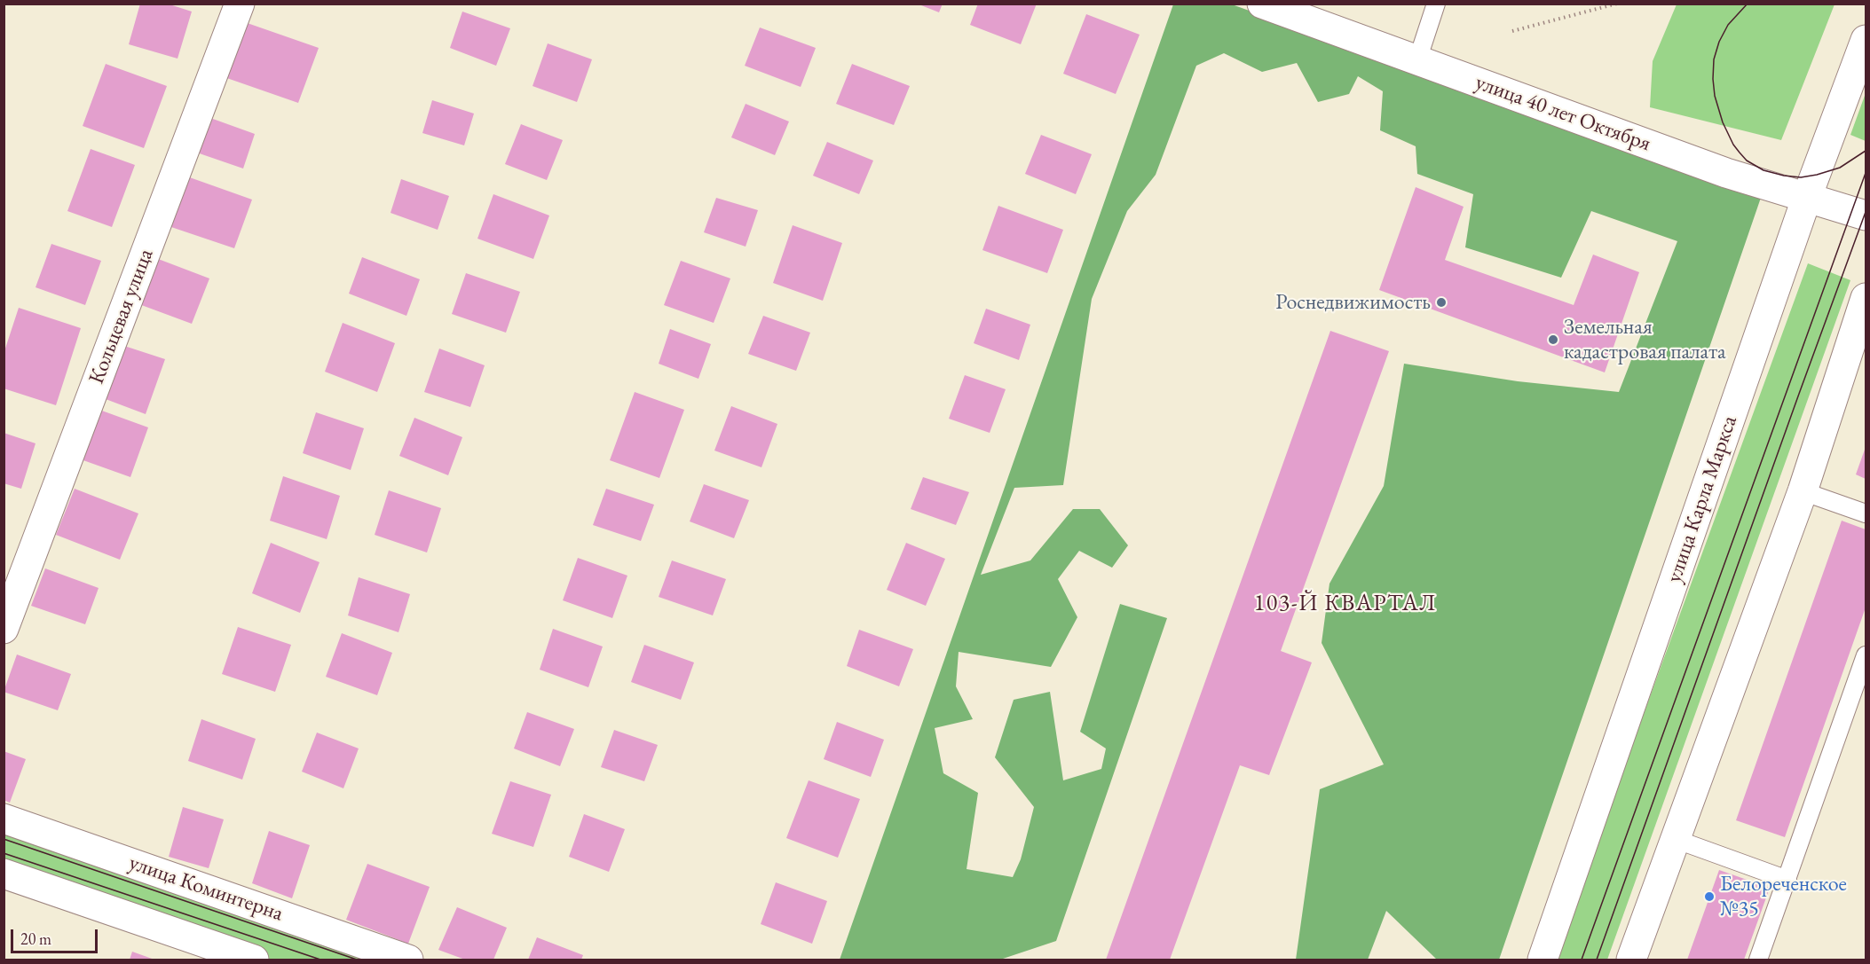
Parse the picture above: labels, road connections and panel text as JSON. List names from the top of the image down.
{
  "streets": {
    "street": [
      "улица 40 лет Октября",
      "Кольцевая улица",
      "улица Карла Маркса",
      "улица Коминтерна"
    ]
  },
  "crossings": [
    ["улица 40 лет Октября", "улица Карла Маркса"]
  ],
  "districts": ["103-Й КВАРТАЛ"],
  "places": ["Роснедвижимость", "Земельная кадастровая палата", "Белореченское №35"],
  "scale_bar": "20 m"
}
